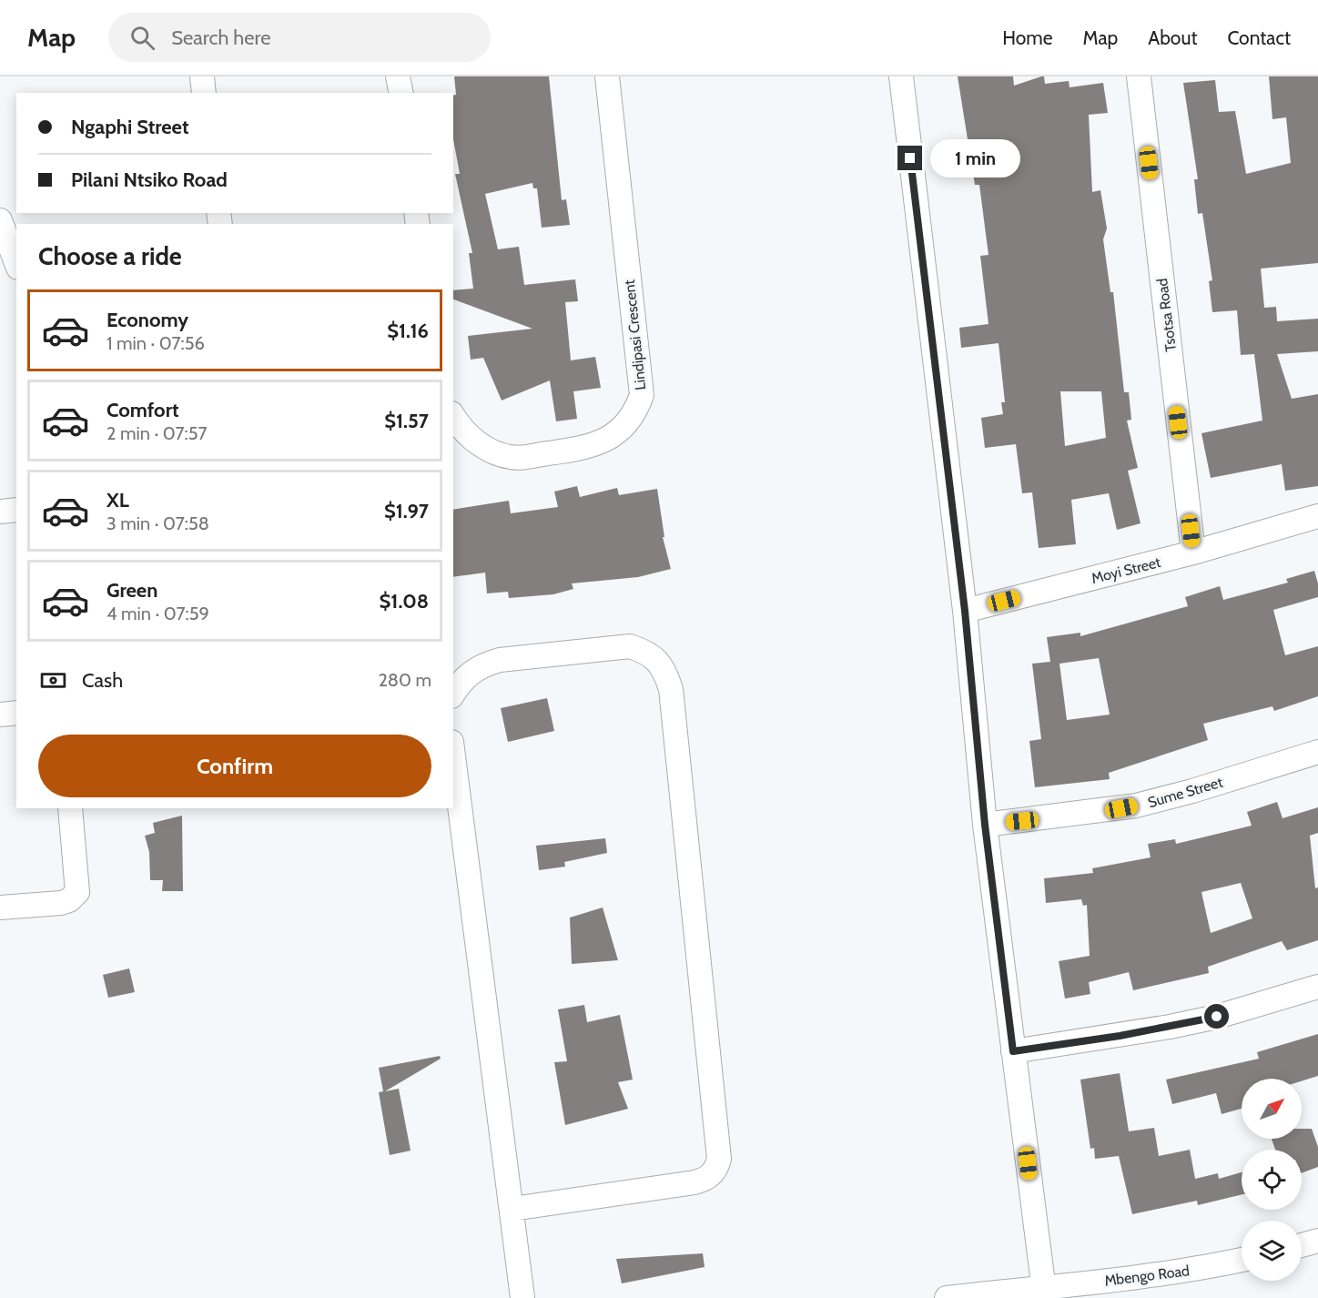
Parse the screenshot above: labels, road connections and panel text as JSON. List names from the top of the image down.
{
  "streets": {
    "street": [
      "Tsotsa Road",
      "Lindipasi Crescent",
      "Moyi Street",
      "Sume Street",
      "Mbengo Road"
    ]
  },
  "crossings": [
    ["Tsotsa Road", "Moyi Street"]
  ],
  "north": "top right",
  "page": {
    "header": "Map",
    "search": "Search here",
    "nav": [
      "Home",
      "Map",
      "About",
      "Contact"
    ],
    "banner": ["Ngaphi Street", "Pilani Ntsiko Road"],
    "bubble": "1 min",
    "heading": "Choose a ride",
    "list": [
      {
        "name": "Economy",
        "note": "1 min · 07:56",
        "value": "$1.16"
      },
      {
        "name": "Comfort",
        "note": "2 min · 07:57",
        "value": "$1.57"
      },
      {
        "name": "XL",
        "note": "3 min · 07:58",
        "value": "$1.97"
      },
      {
        "name": "Green",
        "note": "4 min · 07:59",
        "value": "$1.08"
      }
    ],
    "pay": ["Cash", "280 m"],
    "buttons": "Confirm"
  }
}
